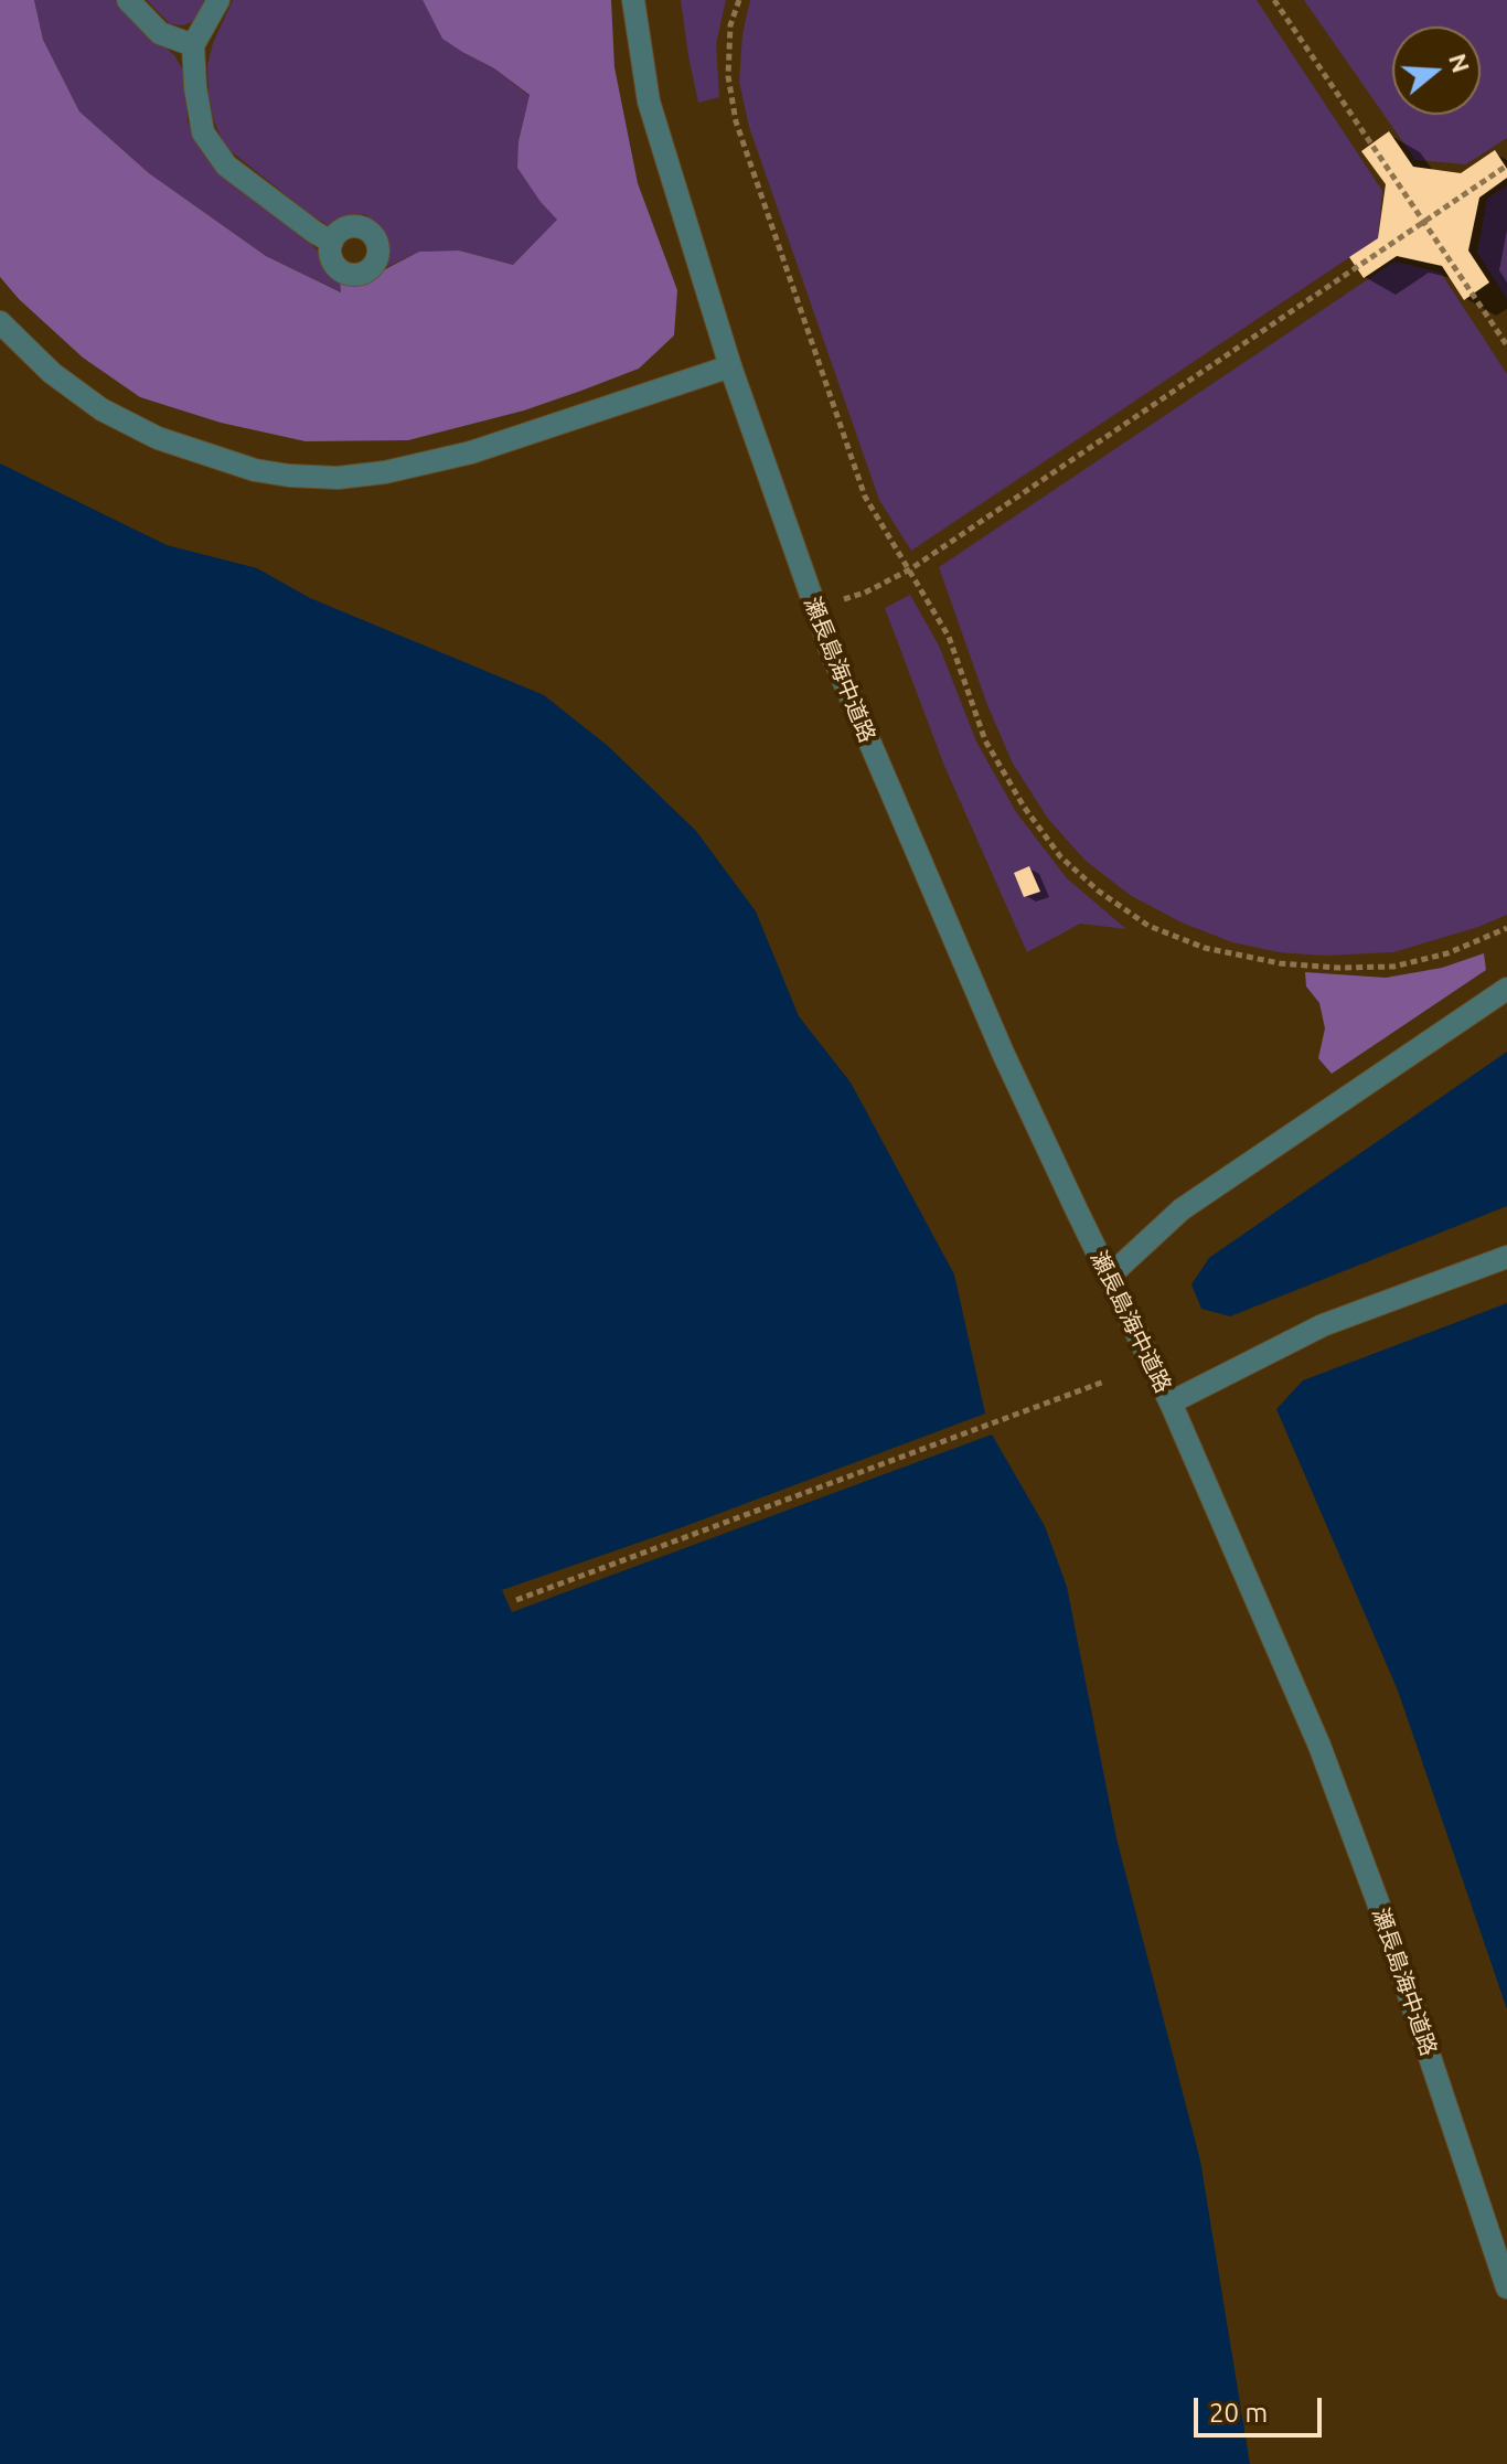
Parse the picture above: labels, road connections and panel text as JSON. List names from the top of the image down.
{
  "streets": {
    "street": ["瀬長島海中道路"]
  },
  "scale_bar": "20 m",
  "north": "right"
}
